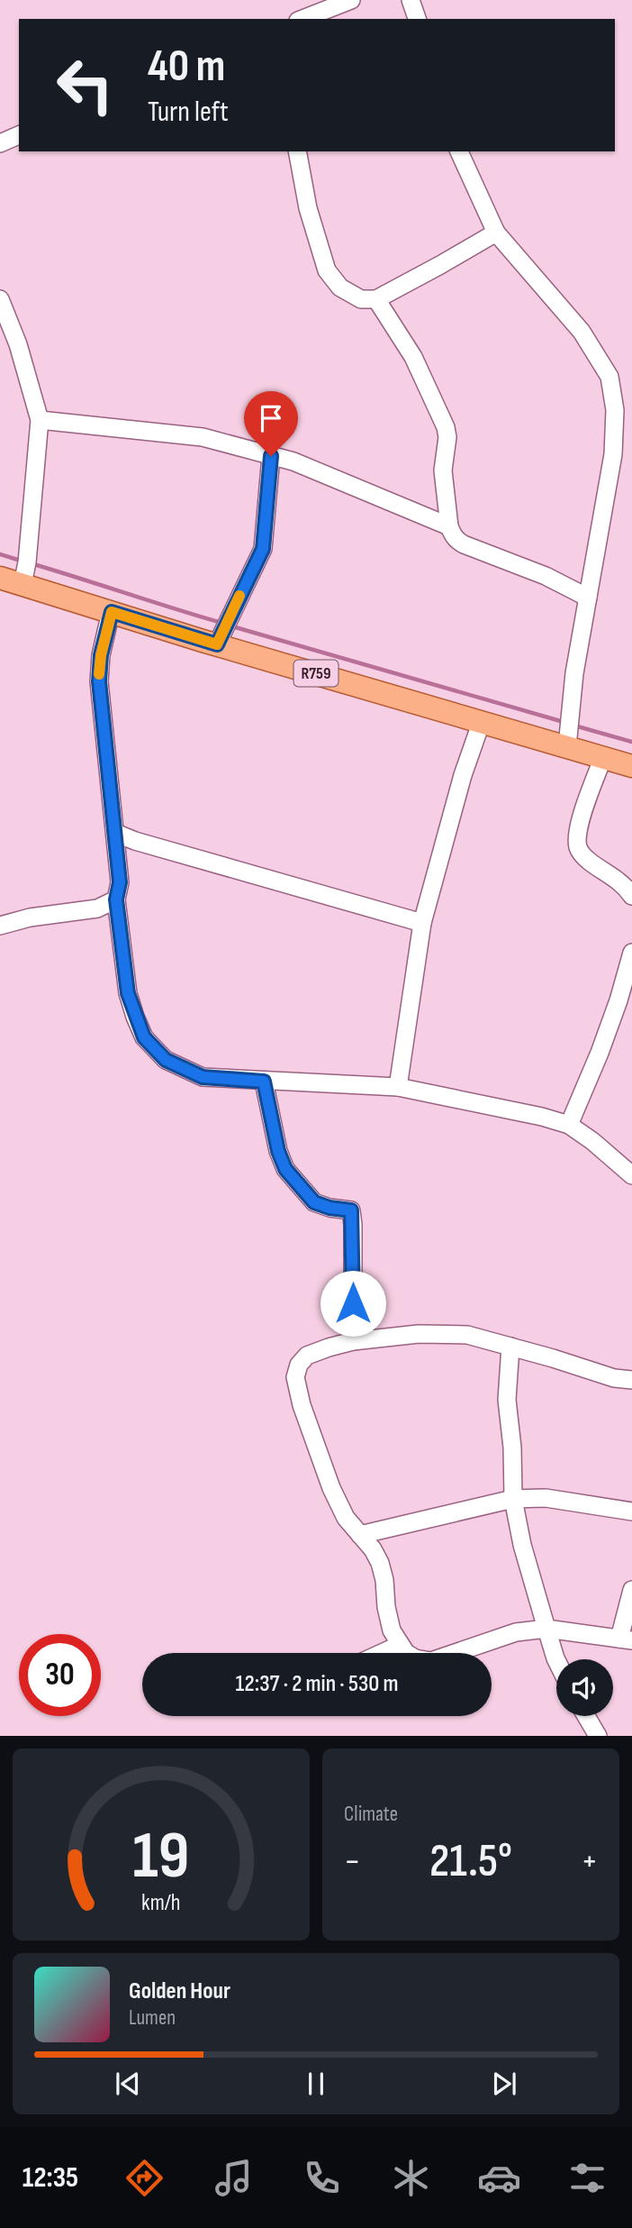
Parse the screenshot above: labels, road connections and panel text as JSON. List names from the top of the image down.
{
  "streets": {
    "main road": ["R759"]
  },
  "page": {
    "turn": ["40 m", "Turn left"],
    "limit": "30",
    "trip": "12:37 · 2 min · 530 m",
    "tile": "Climate",
    "heat": ["−", "21.5°", "+"],
    "song": ["Golden Hour", "Lumen"],
    "tabs": "12:35",
    "gauge": ["19", "km/h"]
  }
}
